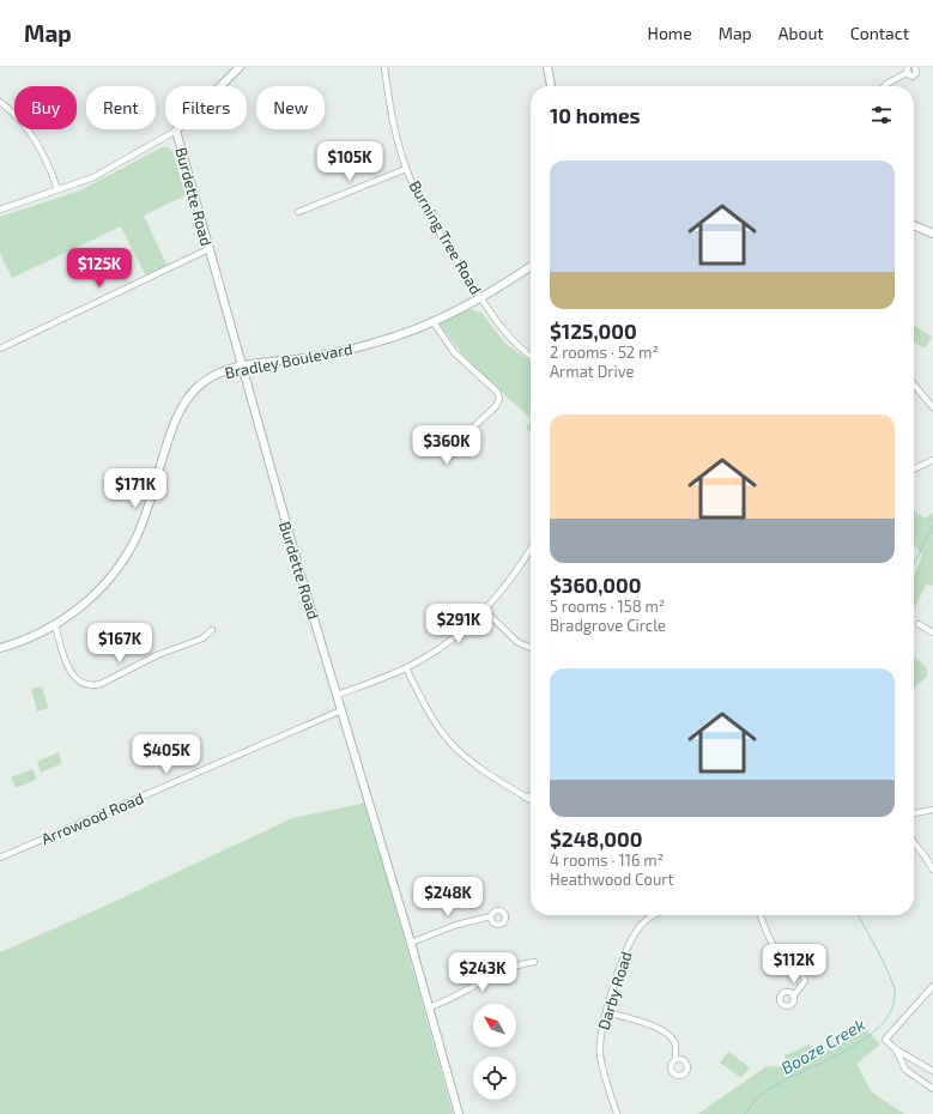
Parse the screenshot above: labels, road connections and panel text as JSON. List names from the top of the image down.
{
  "streets": {
    "street": [
      "Burdette Road",
      "Burning Tree Road",
      "Bradley Boulevard",
      "Arrowood Road",
      "Darby Road"
    ]
  },
  "crossings": [
    ["Burdette Road", "Bradley Boulevard"],
    ["Burdette Road", "Arrowood Road"],
    ["Burning Tree Road", "Bradley Boulevard"]
  ],
  "water": ["Booze Creek"],
  "north": "top left",
  "page": {
    "header": "Map",
    "nav": [
      "Home",
      "Map",
      "About",
      "Contact"
    ],
    "chip": [
      "Buy",
      "Rent",
      "Filters",
      "New"
    ],
    "heading": "10 homes",
    "price": [
      "$105K",
      "$125K",
      "$360K",
      "$171K",
      "$291K",
      "$167K",
      "$405K",
      "$248K",
      "$112K",
      "$243K"
    ],
    "list": [
      {
        "name": "$125,000",
        "note": "2 rooms · 52 m² · Armat Drive"
      },
      {
        "name": "$360,000",
        "note": "5 rooms · 158 m² · Bradgrove Circle"
      },
      {
        "name": "$248,000",
        "note": "4 rooms · 116 m² · Heathwood Court"
      }
    ]
  }
}
